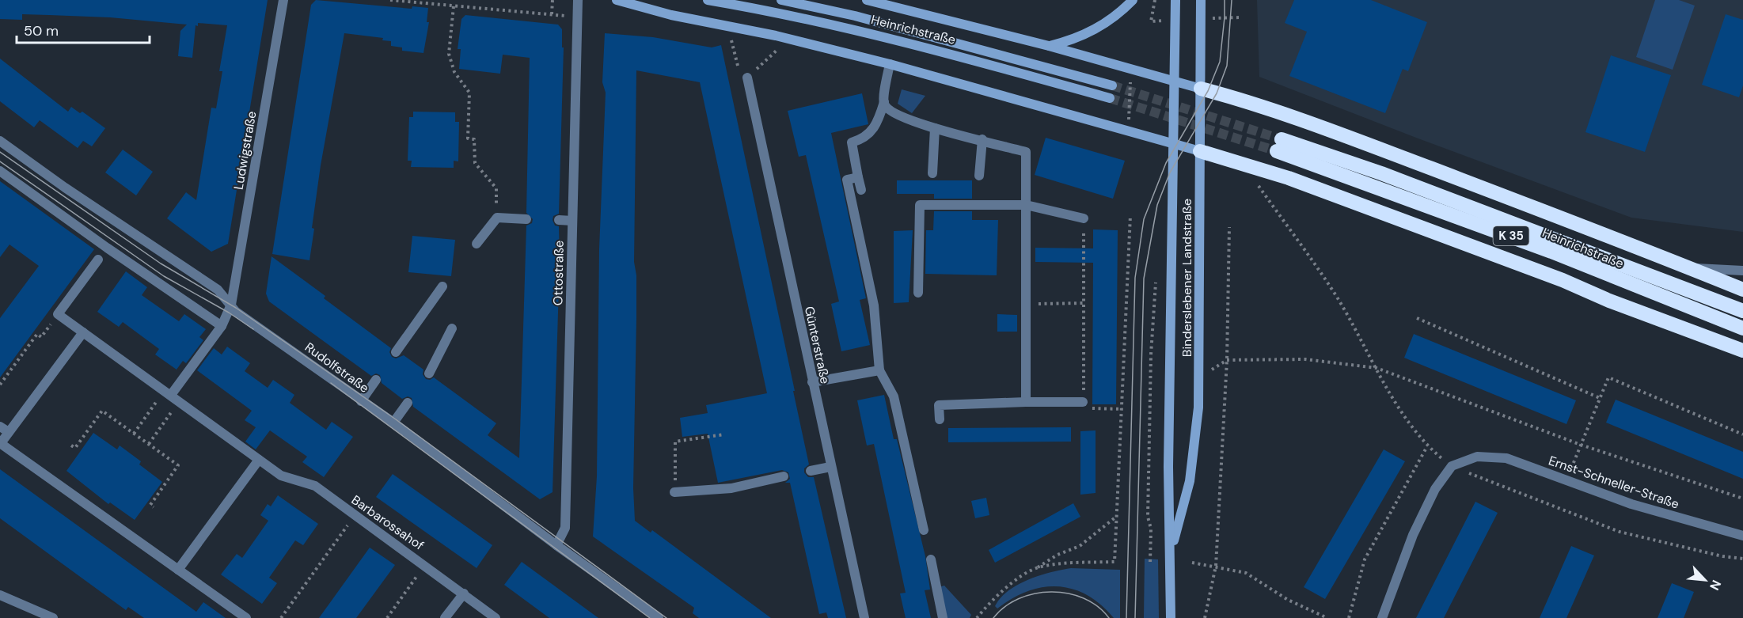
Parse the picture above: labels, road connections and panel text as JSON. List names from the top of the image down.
{
  "streets": {
    "highway": ["Heinrichstraße", "K 35"],
    "main road": ["Binderslebener Landstraße"],
    "street": [
      "Ludwigstraße",
      "Ottostraße",
      "Günterstraße",
      "Rudolfstraße",
      "Ernst-Schneller-Straße",
      "Barbarossahof"
    ]
  },
  "crossings": [
    ["Heinrichstraße", "Binderslebener Landstraße"],
    ["Ludwigstraße", "Rudolfstraße"],
    ["K 35", "Binderslebener Landstraße"],
    ["Ottostraße", "Rudolfstraße"]
  ],
  "scale_bar": "50 m",
  "north": "bottom right"
}
